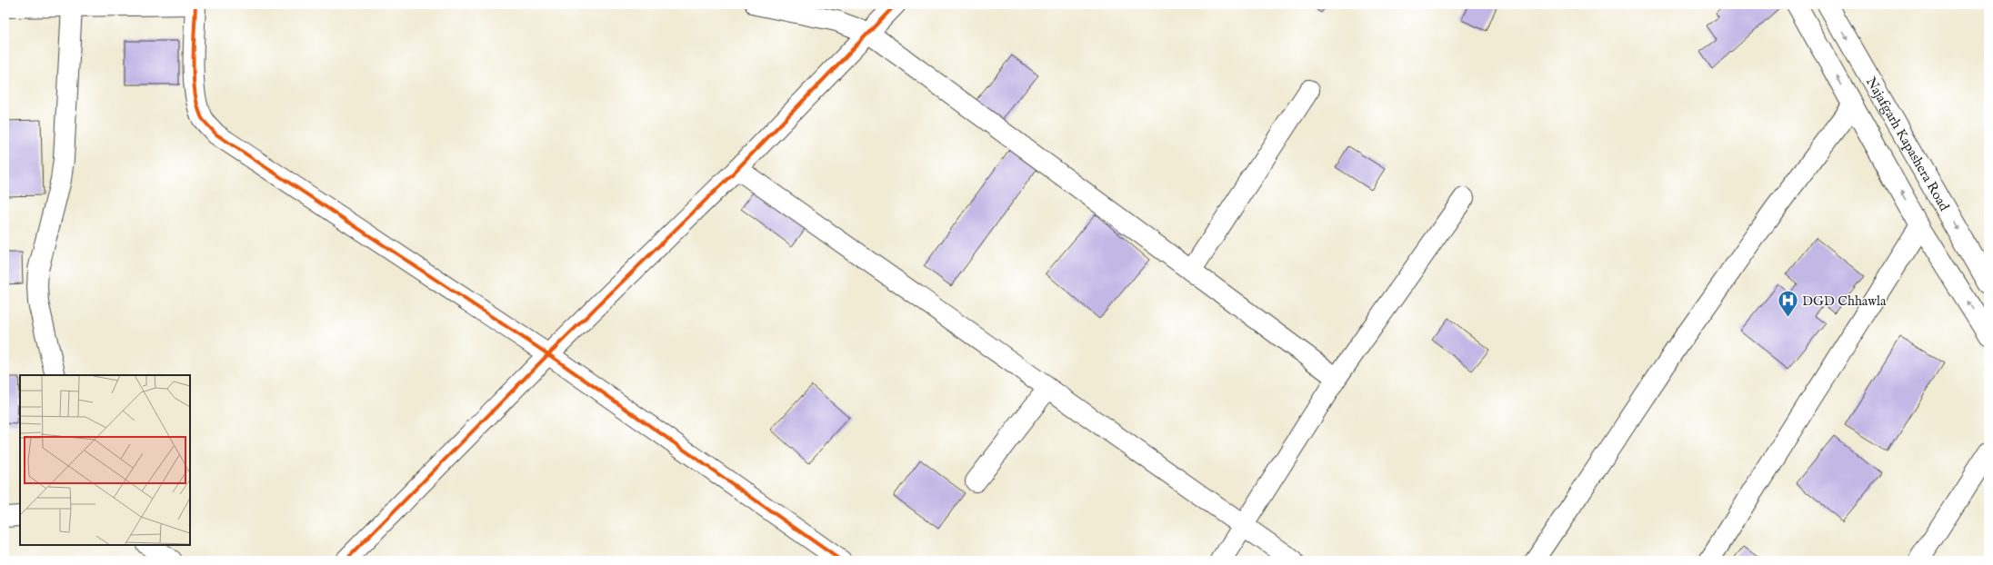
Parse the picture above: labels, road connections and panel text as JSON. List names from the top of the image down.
{
  "streets": {
    "street": ["Najafgarh Kapashera Road"]
  },
  "places": {
    "hospital": ["DGD Chhawla"]
  }
}
